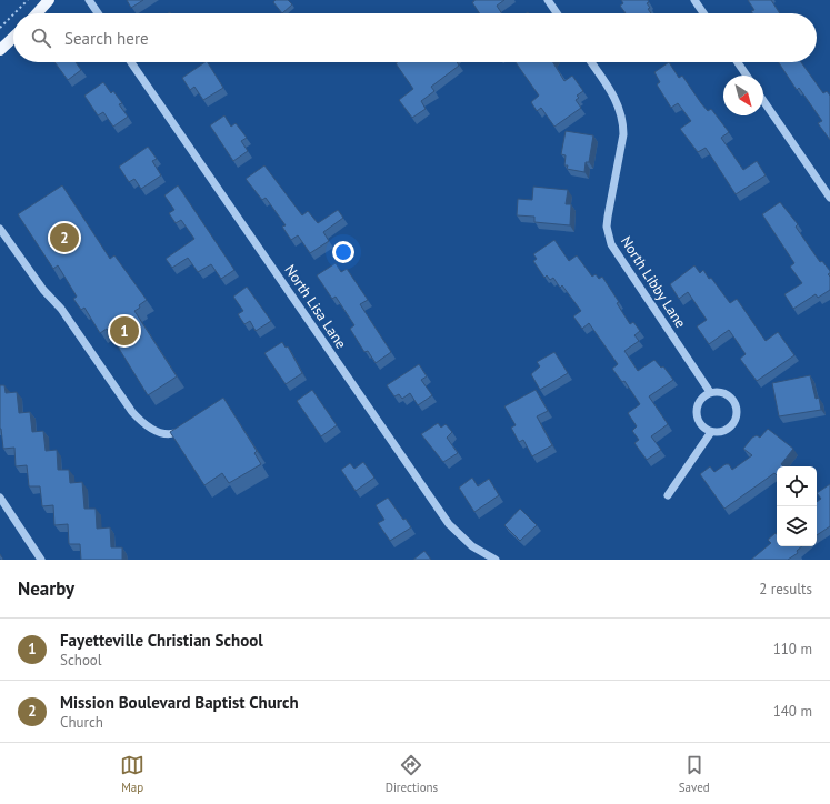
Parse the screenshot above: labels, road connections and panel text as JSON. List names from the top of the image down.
{
  "streets": {
    "street": ["North Libby Lane", "North Lisa Lane"]
  },
  "north": "bottom right",
  "page": {
    "search": "Search here",
    "pins": ["2", "1"],
    "heading": ["Nearby", "2 results"],
    "list": [
      {
        "mark": "1",
        "name": "Fayetteville Christian School",
        "note": "School",
        "value": "110 m"
      },
      {
        "mark": "2",
        "name": "Mission Boulevard Baptist Church",
        "note": "Church",
        "value": "140 m"
      }
    ],
    "nav": ["Map", "Directions", "Saved"]
  }
}
